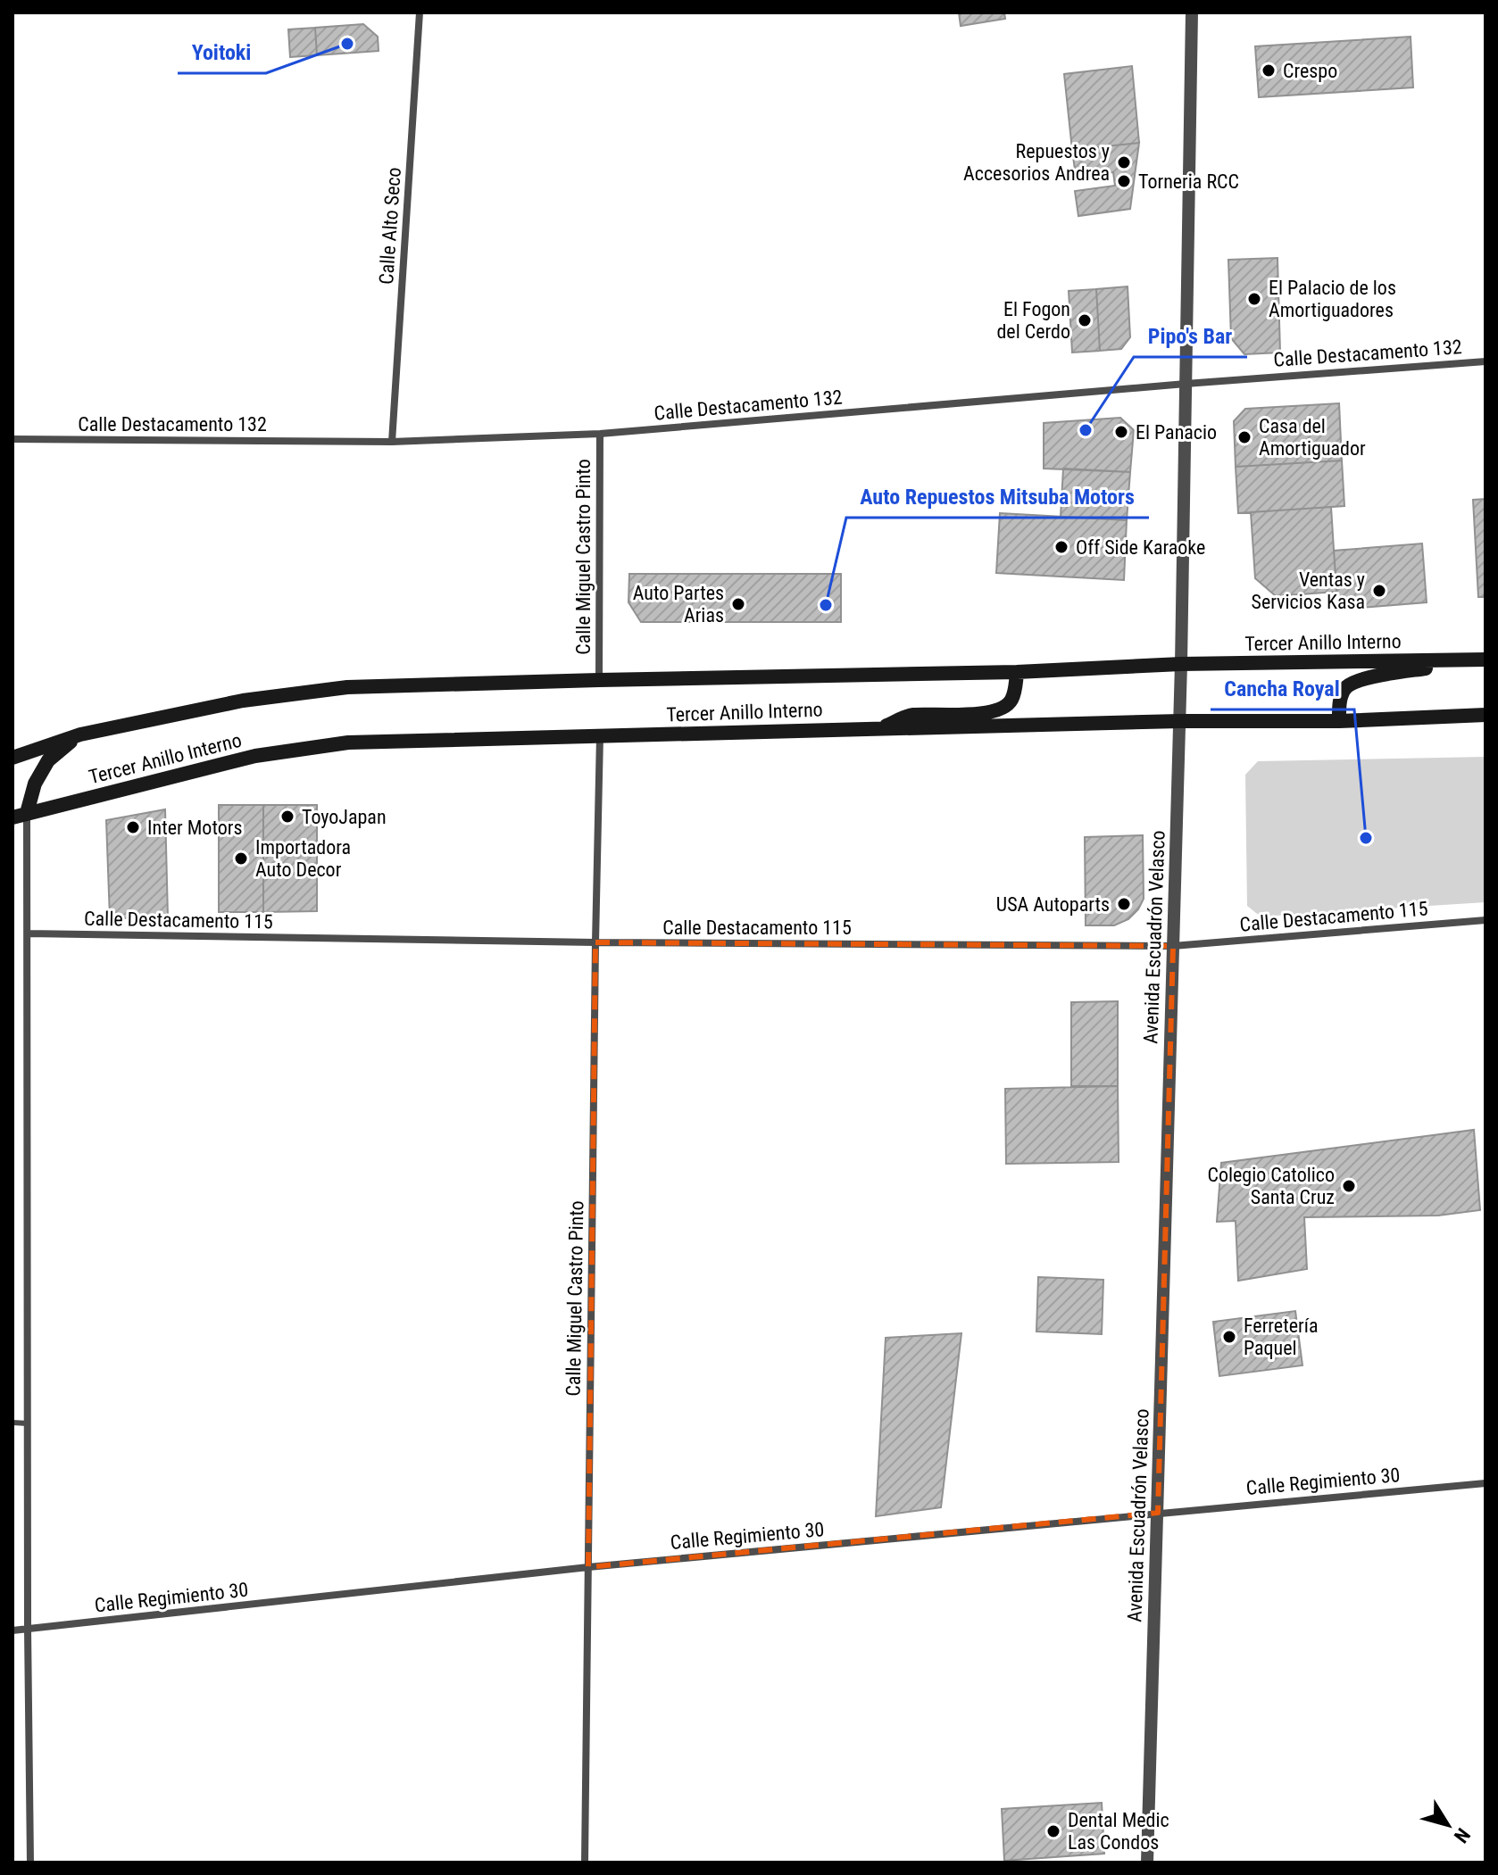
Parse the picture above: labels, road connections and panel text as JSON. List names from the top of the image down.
{
  "streets": {
    "main road": ["Tercer Anillo Interno"],
    "street": [
      "Calle Alto Seco",
      "Calle Destacamento 132",
      "Calle Miguel Castro Pinto",
      "Calle Destacamento 115",
      "Avenida Escuadrón Velasco",
      "Calle Regimiento 30"
    ]
  },
  "crossings": [
    ["Calle Alto Seco", "Calle Destacamento 132"],
    ["Calle Destacamento 132", "Calle Miguel Castro Pinto"],
    ["Calle Destacamento 132", "Avenida Escuadrón Velasco"],
    ["Calle Miguel Castro Pinto", "Tercer Anillo Interno"],
    ["Calle Miguel Castro Pinto", "Calle Destacamento 115"],
    ["Calle Miguel Castro Pinto", "Calle Regimiento 30"],
    ["Tercer Anillo Interno", "Avenida Escuadrón Velasco"],
    ["Calle Destacamento 115", "Avenida Escuadrón Velasco"],
    ["Avenida Escuadrón Velasco", "Calle Regimiento 30"]
  ],
  "places": [
    "Yoitoki",
    "Crespo",
    "Repuestos y Accesorios Andrea",
    "Torneria RCC",
    "El Palacio de los Amortiguadores",
    "El Fogon del Cerdo",
    "Pipo's Bar",
    "El Panacio",
    "Casa del Amortiguador",
    "Off Side Karaoke",
    "Ventas y Servicios Kasa",
    "Auto Partes Arias",
    "Auto Repuestos Mitsuba Motors",
    "ToyoJapan",
    "Inter Motors",
    "Cancha Royal",
    "Importadora Auto Decor",
    "USA Autoparts",
    "Colegio Catolico Santa Cruz",
    "Ferretería Paquel",
    "Dental Medic Las Condos"
  ],
  "north": "bottom right"
}
